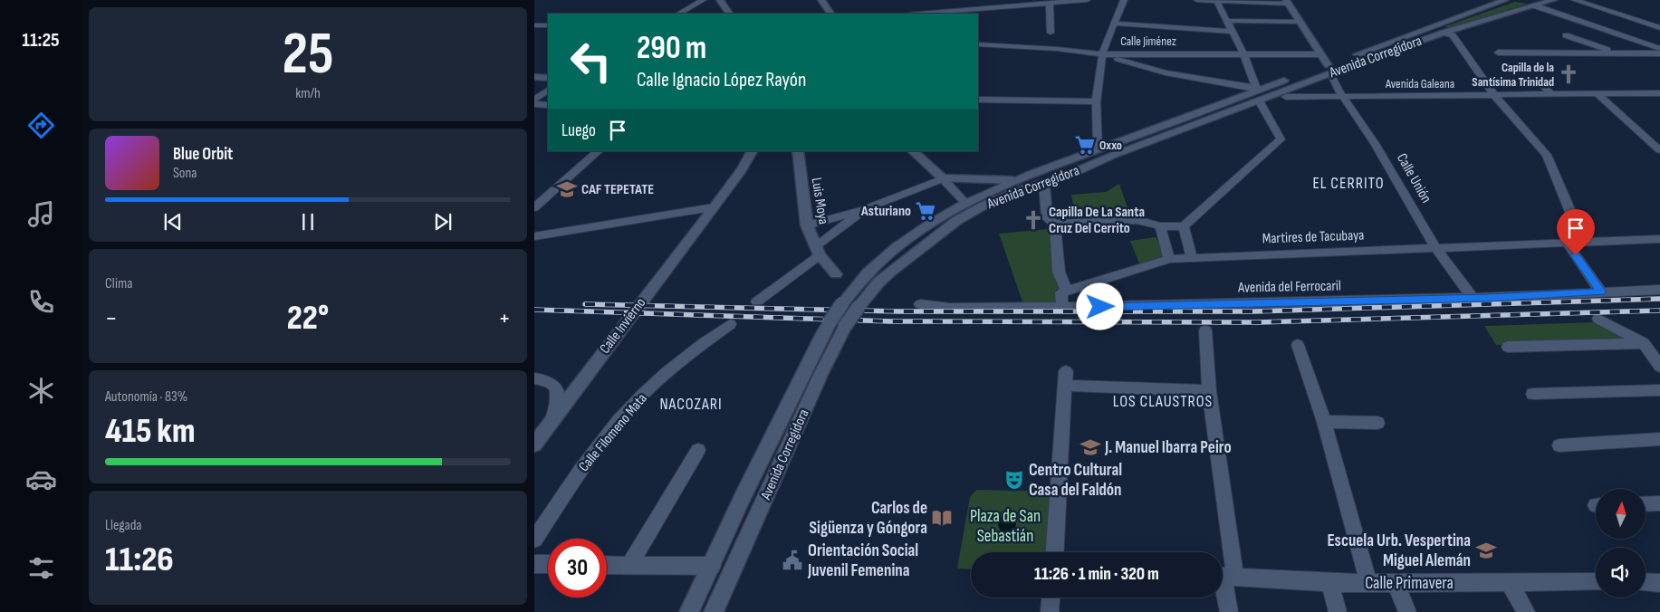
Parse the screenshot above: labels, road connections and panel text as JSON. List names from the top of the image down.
{
  "streets": {
    "main road": [
      "Avenida Corregidora",
      "Calle Unión",
      "Luis Moya",
      "Calle Invierno"
    ],
    "street": [
      "Calle Jiménez",
      "Avenida Galeana",
      "Martires de Tacubaya",
      "Avenida del Ferrocaril",
      "Calle Filomeno Mata",
      "Calle Primavera"
    ]
  },
  "crossings": [
    ["Calle Jiménez", "Calle Unión"],
    ["Avenida Corregidora", "Calle Unión"],
    ["Avenida Galeana", "Calle Unión"],
    ["Calle Unión", "Martires de Tacubaya"],
    ["Calle Unión", "Avenida del Ferrocaril"]
  ],
  "districts": ["EL CERRITO", "LOS CLAUSTROS", "NACOZARI"],
  "parks": ["Plaza de San Sebastián"],
  "places": {
    "church": ["Capilla de la Santísima Trinidad", "Capilla De La Santa Cruz Del Cerrito"],
    "supermarket": ["Oxxo", "Asturiano"],
    "school or university": ["CAF TEPETATE", "J. Manuel Ibarra Peiro", "Escuela Urb. Vespertina Miguel Alemán"],
    "theatre": ["Centro Cultural Casa del Faldón"],
    "library": ["Carlos de Sigüenza y Góngora"],
    "public building": ["Orientación Social Juvenil Femenina"]
  },
  "north": "top",
  "page": {
    "tabs": "11:25",
    "tile": [
      ["25", "km/h"],
      "Clima",
      ["Autonomía · 83%", "415 km"],
      ["Llegada", "11:26"]
    ],
    "turn": ["290 m", "Calle Ignacio López Rayón"],
    "then": "Luego",
    "song": ["Blue Orbit", "Sona"],
    "heat": ["−", "22°", "+"],
    "limit": "30",
    "trip": "11:26 · 1 min · 320 m"
  }
}
